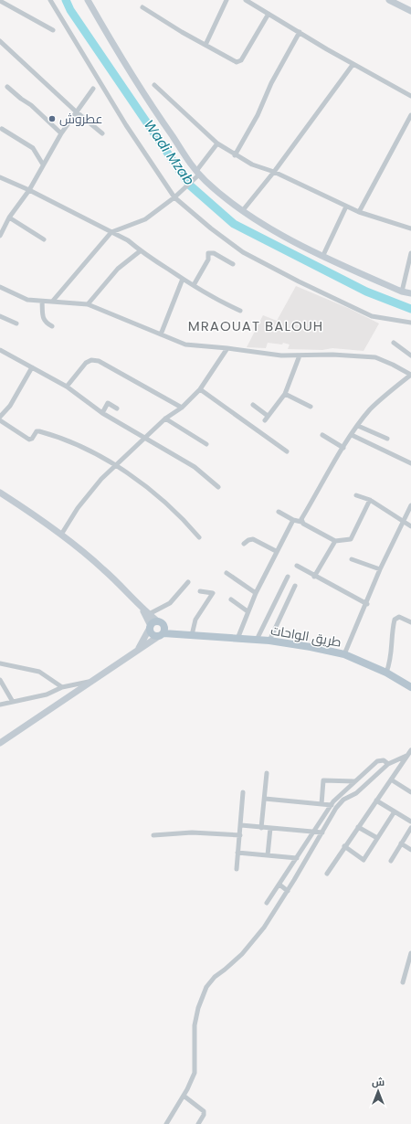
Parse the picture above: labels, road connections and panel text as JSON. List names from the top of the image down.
{
  "streets": {
    "main road": ["طريق الواحات"]
  },
  "districts": ["MRAOUAT BALOUH"],
  "water": ["Wadi Mzab"],
  "places": ["عطروش"],
  "north": "top"
}
